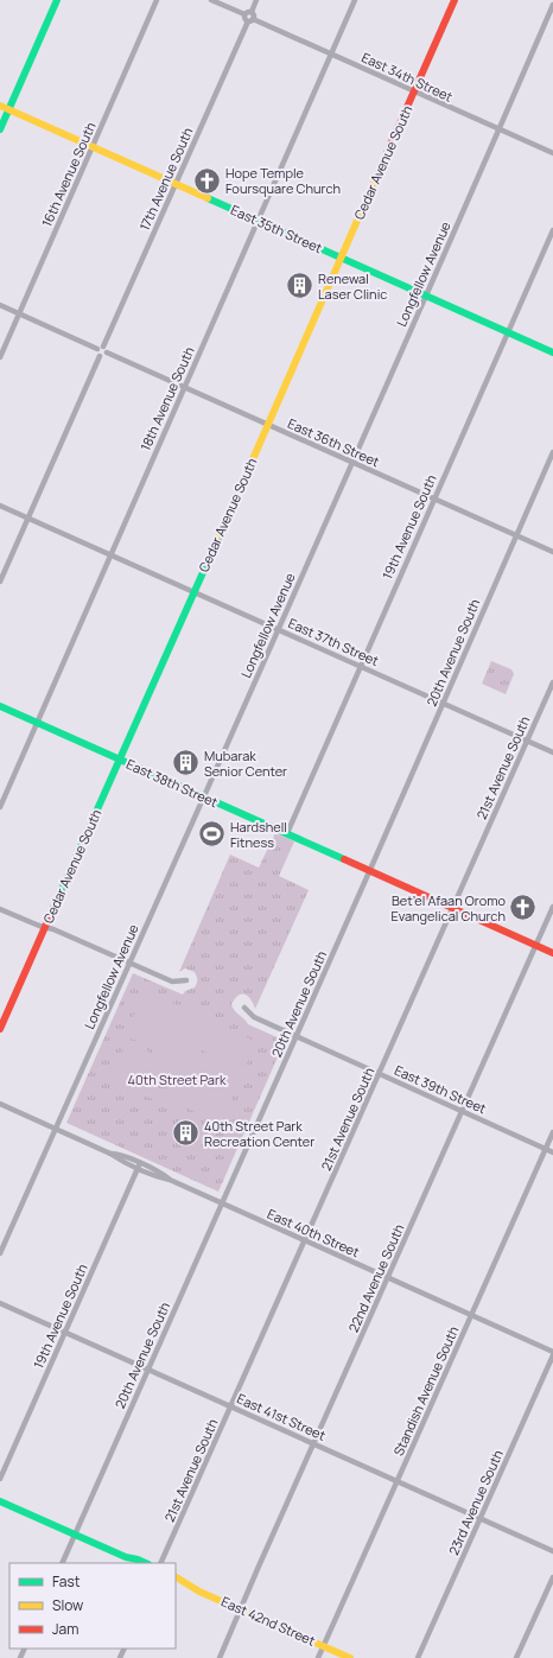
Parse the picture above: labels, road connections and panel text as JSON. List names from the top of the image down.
{
  "streets": {
    "street": [
      "East 34th Street",
      "Cedar Avenue South",
      "16th Avenue South",
      "17th Avenue South",
      "East 35th Street",
      "Longfellow Avenue",
      "18th Avenue South",
      "East 36th Street",
      "19th Avenue South",
      "East 37th Street",
      "20th Avenue South",
      "21st Avenue South",
      "East 38th Street",
      "East 39th Street",
      "East 40th Street",
      "22nd Avenue South",
      "Standish Avenue South",
      "East 41st Street",
      "23rd Avenue South",
      "East 42nd Street"
    ]
  },
  "crossings": [
    ["East 34th Street", "Cedar Avenue South"],
    ["East 34th Street", "17th Avenue South"],
    ["East 34th Street", "Longfellow Avenue"],
    ["East 34th Street", "18th Avenue South"],
    ["Cedar Avenue South", "East 35th Street"],
    ["Cedar Avenue South", "East 36th Street"],
    ["Cedar Avenue South", "East 37th Street"],
    ["Cedar Avenue South", "East 38th Street"],
    ["16th Avenue South", "East 35th Street"],
    ["17th Avenue South", "East 35th Street"],
    ["17th Avenue South", "East 36th Street"],
    ["East 35th Street", "Longfellow Avenue"],
    ["East 35th Street", "18th Avenue South"],
    ["East 35th Street", "19th Avenue South"],
    ["Longfellow Avenue", "East 36th Street"],
    ["Longfellow Avenue", "East 37th Street"],
    ["Longfellow Avenue", "East 38th Street"],
    ["Longfellow Avenue", "East 40th Street"],
    ["18th Avenue South", "East 36th Street"],
    ["18th Avenue South", "East 37th Street"],
    ["18th Avenue South", "East 38th Street"],
    ["East 36th Street", "19th Avenue South"],
    ["East 36th Street", "20th Avenue South"],
    ["19th Avenue South", "East 37th Street"],
    ["19th Avenue South", "East 38th Street"],
    ["19th Avenue South", "East 40th Street"],
    ["19th Avenue South", "East 41st Street"],
    ["East 37th Street", "20th Avenue South"],
    ["East 37th Street", "21st Avenue South"],
    ["20th Avenue South", "East 38th Street"],
    ["20th Avenue South", "East 39th Street"],
    ["20th Avenue South", "East 40th Street"],
    ["20th Avenue South", "East 41st Street"],
    ["21st Avenue South", "East 38th Street"],
    ["21st Avenue South", "East 39th Street"],
    ["21st Avenue South", "East 40th Street"],
    ["21st Avenue South", "East 41st Street"],
    ["East 38th Street", "22nd Avenue South"],
    ["East 39th Street", "22nd Avenue South"],
    ["East 39th Street", "Standish Avenue South"],
    ["East 40th Street", "22nd Avenue South"],
    ["East 40th Street", "Standish Avenue South"],
    ["22nd Avenue South", "East 41st Street"],
    ["22nd Avenue South", "East 42nd Street"],
    ["Standish Avenue South", "East 41st Street"],
    ["Standish Avenue South", "East 42nd Street"],
    ["East 41st Street", "23rd Avenue South"]
  ],
  "parks": ["40th Street Park"],
  "places": {
    "church": ["Hope Temple Foursquare Church", "Bet’el Afaan Oromo Evangelical Church"],
    "building": ["Renewal Laser Clinic", "Mubarak Senior Center", "40th Street Park Recreation Center"],
    "sports": ["Hardshell Fitness"]
  },
  "legend": ["Fast", "Slow", "Jam"]
}
